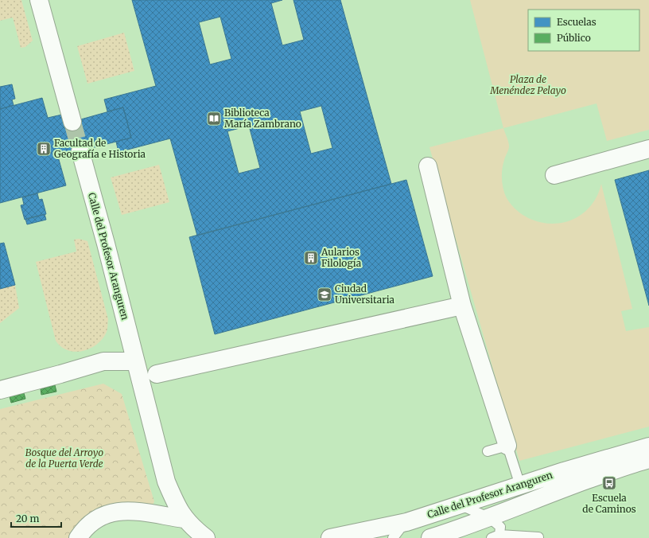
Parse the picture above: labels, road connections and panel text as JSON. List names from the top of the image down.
{
  "streets": {
    "street": ["Calle del Profesor Aranguren"]
  },
  "parks": ["Plaza de Menéndez Pelayo", "Bosque del Arroyo de la Puerta Verde"],
  "places": {
    "library": ["Biblioteca María Zambrano"],
    "building": ["Facultad de Geografía e Historia", "Aularios Filología"],
    "school or university": ["Ciudad Universitaria"],
    "bus stop": ["Escuela de Caminos"]
  },
  "legend": ["Escuelas", "Público"],
  "scale_bar": "20 m"
}
